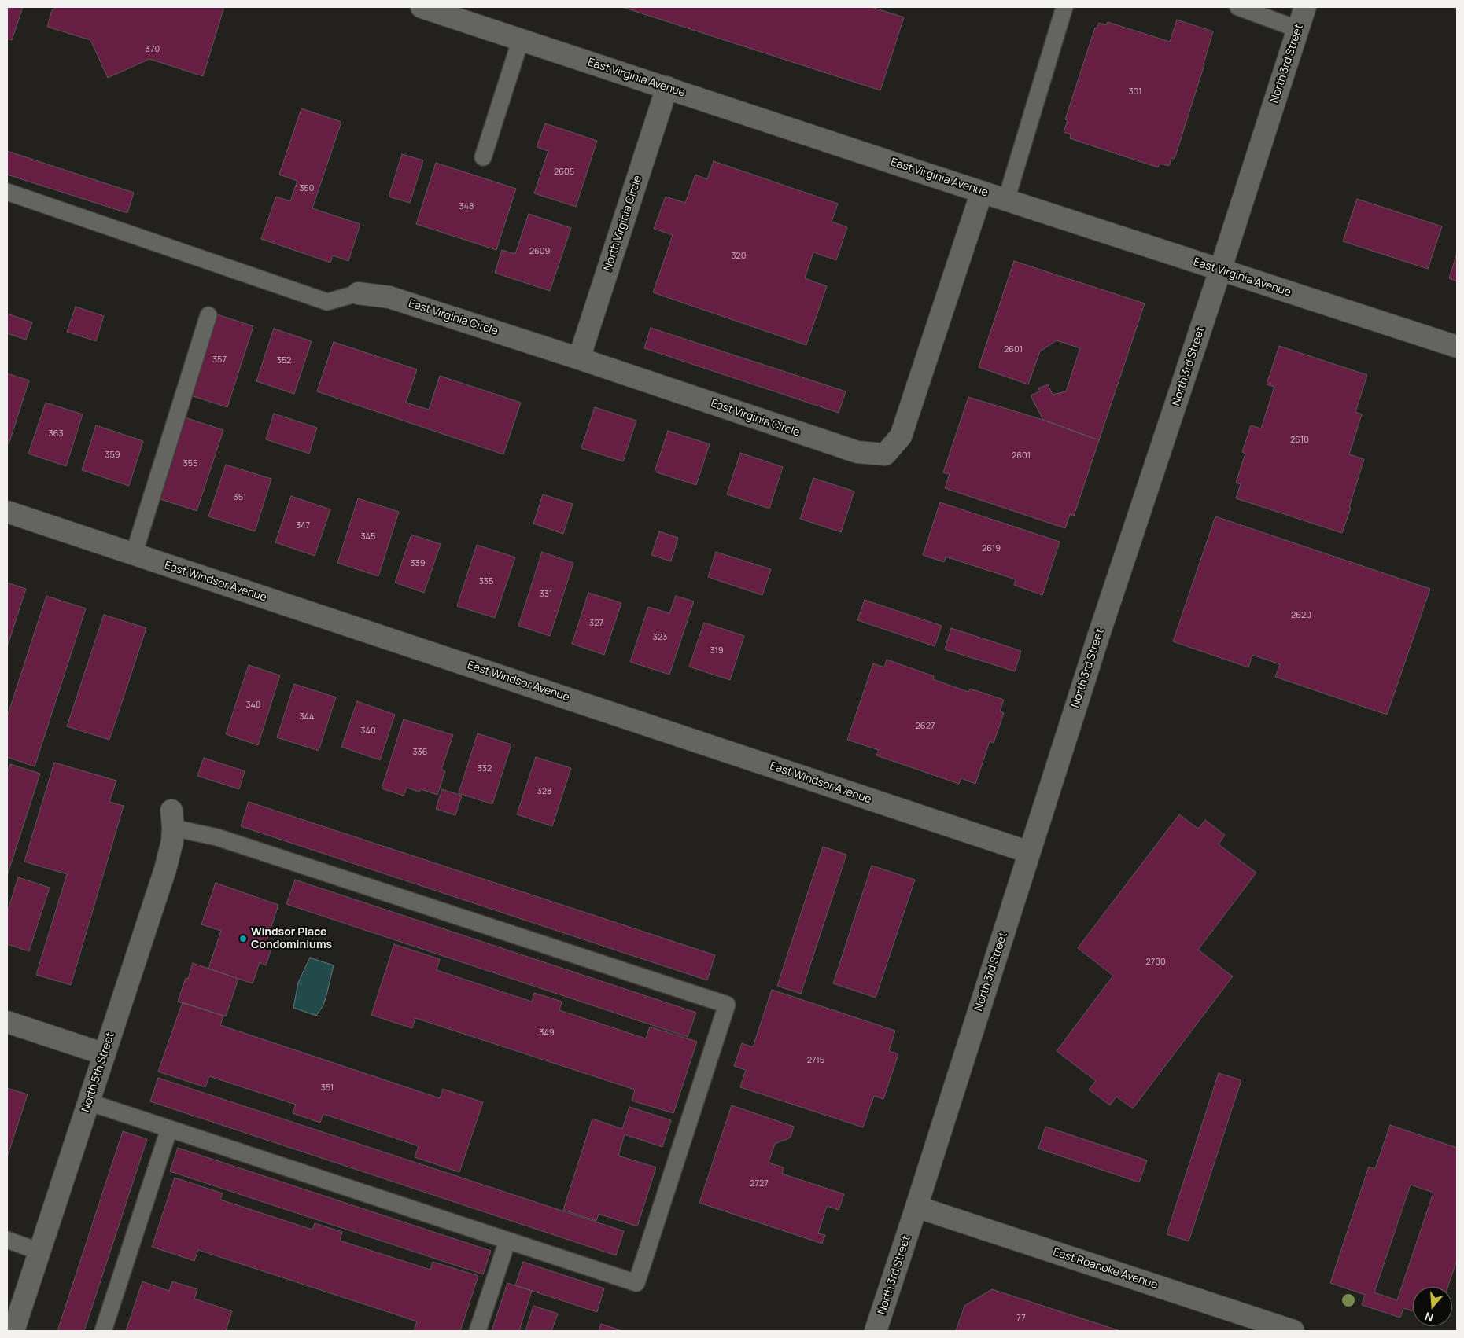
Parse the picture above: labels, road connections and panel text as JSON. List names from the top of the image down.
{
  "streets": {
    "street": [
      "North 3rd Street",
      "East Virginia Avenue",
      "North Virginia Circle",
      "East Virginia Circle",
      "East Windsor Avenue",
      "North 5th Street",
      "East Roanoke Avenue"
    ]
  },
  "crossings": [
    ["North 3rd Street", "East Virginia Avenue"],
    ["North 3rd Street", "East Windsor Avenue"],
    ["North 3rd Street", "East Roanoke Avenue"],
    ["East Virginia Avenue", "North Virginia Circle"],
    ["East Virginia Avenue", "East Virginia Circle"],
    ["North Virginia Circle", "East Virginia Circle"]
  ],
  "places": ["Windsor Place Condominiums"],
  "house_numbers": [
    "370",
    "301",
    "2605",
    "350",
    "348",
    "2609",
    "320",
    "2601",
    "357",
    "352",
    "363",
    "2610",
    "359",
    "2601",
    "355",
    "351",
    "347",
    "345",
    "2619",
    "339",
    "335",
    "331",
    "2620",
    "327",
    "323",
    "319",
    "348",
    "344",
    "2627",
    "340",
    "336",
    "332",
    "328",
    "2700",
    "349",
    "2715",
    "351",
    "2727",
    "77"
  ],
  "north": "bottom"
}
